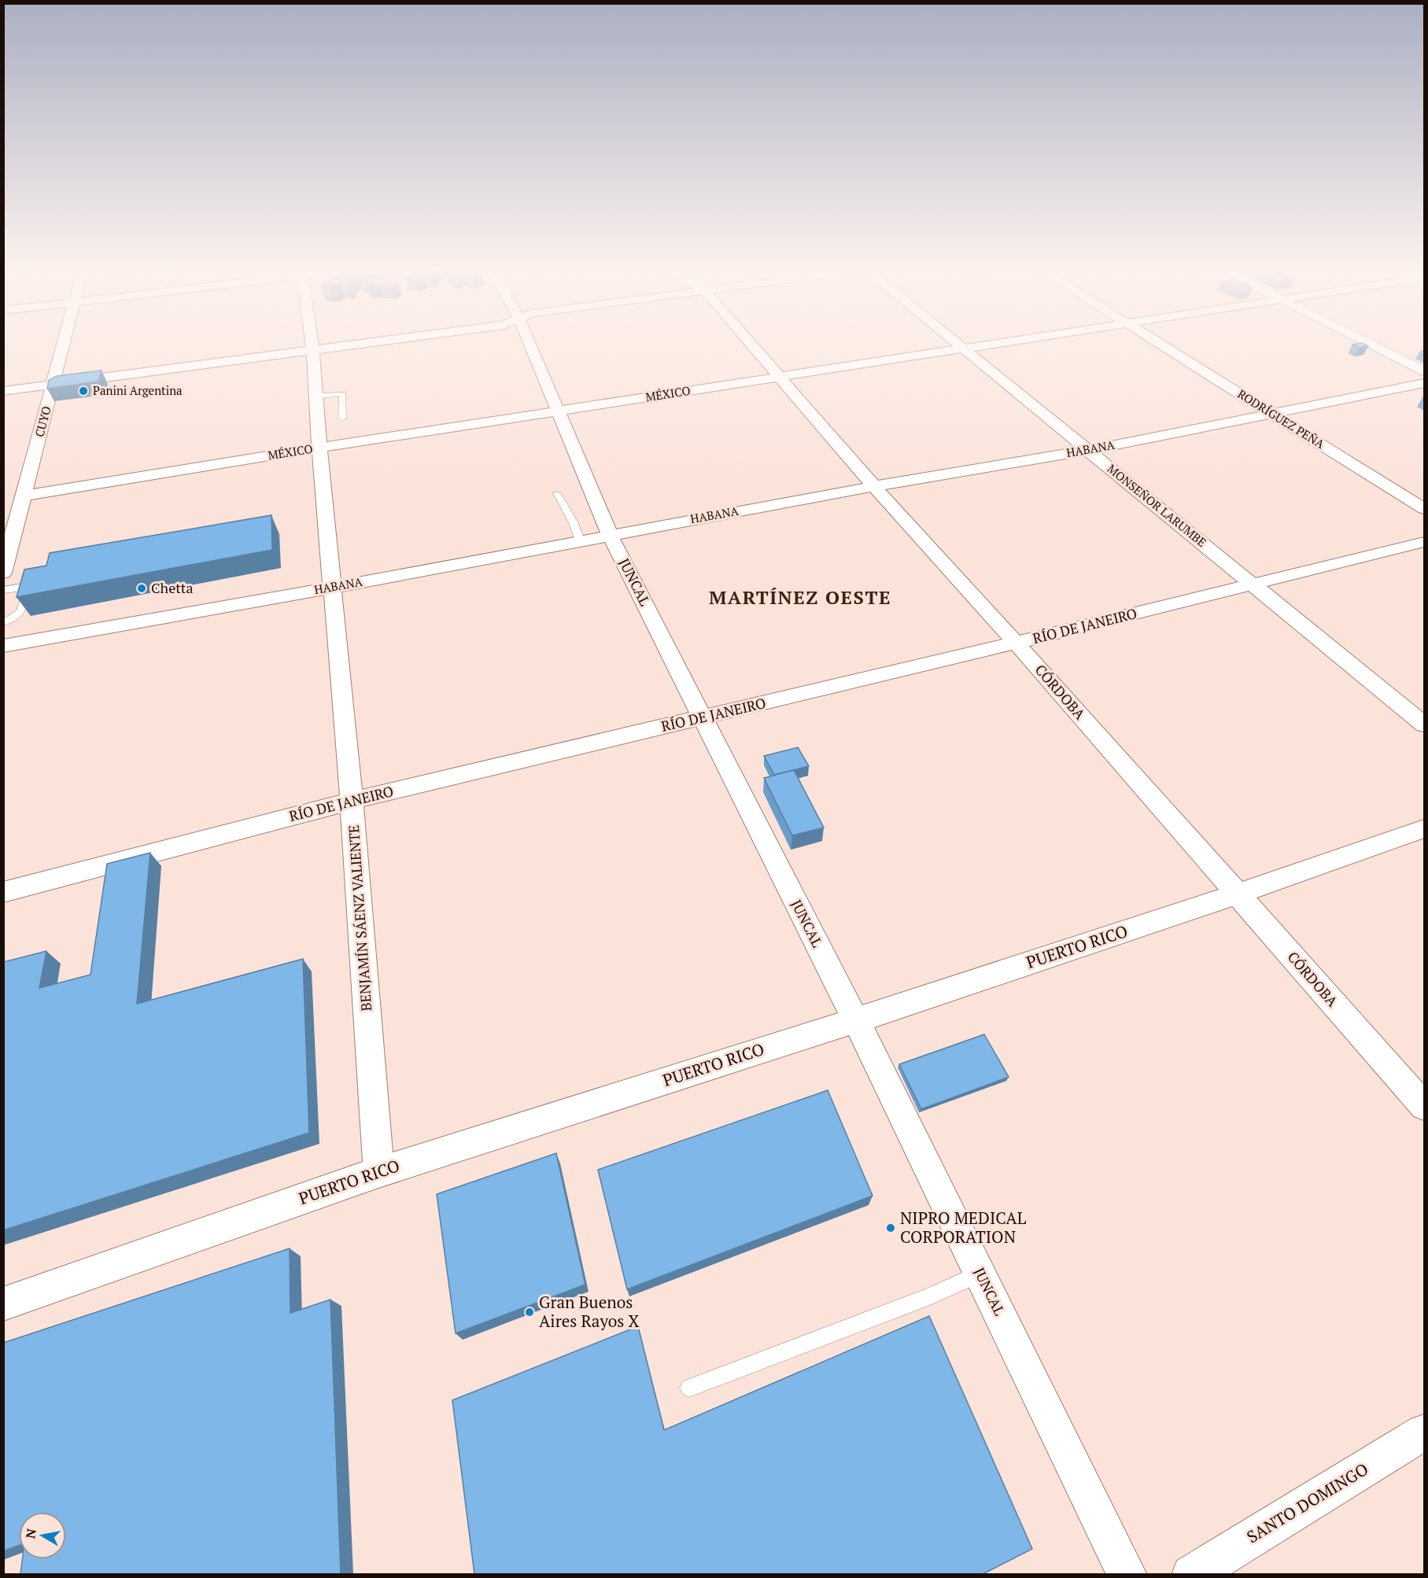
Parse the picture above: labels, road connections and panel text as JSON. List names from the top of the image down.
{
  "streets": {
    "street": [
      "MÉXICO",
      "RODRÍGUEZ PEÑA",
      "CUYO",
      "HABANA",
      "MONSEÑOR LARUMBE",
      "JUNCAL",
      "RÍO DE JANEIRO",
      "CÓRDOBA",
      "BENJAMÍN SÁENZ VALIENTE",
      "PUERTO RICO",
      "SANTO DOMINGO"
    ]
  },
  "crossings": [
    ["MÉXICO", "CUYO"],
    ["MÉXICO", "MONSEÑOR LARUMBE"],
    ["MÉXICO", "JUNCAL"],
    ["MÉXICO", "CÓRDOBA"],
    ["MÉXICO", "BENJAMÍN SÁENZ VALIENTE"],
    ["RODRÍGUEZ PEÑA", "HABANA"],
    ["HABANA", "MONSEÑOR LARUMBE"],
    ["HABANA", "JUNCAL"],
    ["HABANA", "CÓRDOBA"],
    ["HABANA", "BENJAMÍN SÁENZ VALIENTE"],
    ["MONSEÑOR LARUMBE", "RÍO DE JANEIRO"],
    ["JUNCAL", "RÍO DE JANEIRO"],
    ["JUNCAL", "PUERTO RICO"],
    ["RÍO DE JANEIRO", "CÓRDOBA"],
    ["RÍO DE JANEIRO", "BENJAMÍN SÁENZ VALIENTE"],
    ["CÓRDOBA", "PUERTO RICO"],
    ["BENJAMÍN SÁENZ VALIENTE", "PUERTO RICO"]
  ],
  "districts": ["MARTÍNEZ OESTE"],
  "places": [
    "Panini Argentina",
    "Chetta",
    "NIPRO MEDICAL CORPORATION",
    "Gran Buenos Aires Rayos X"
  ],
  "north": "left"
}
